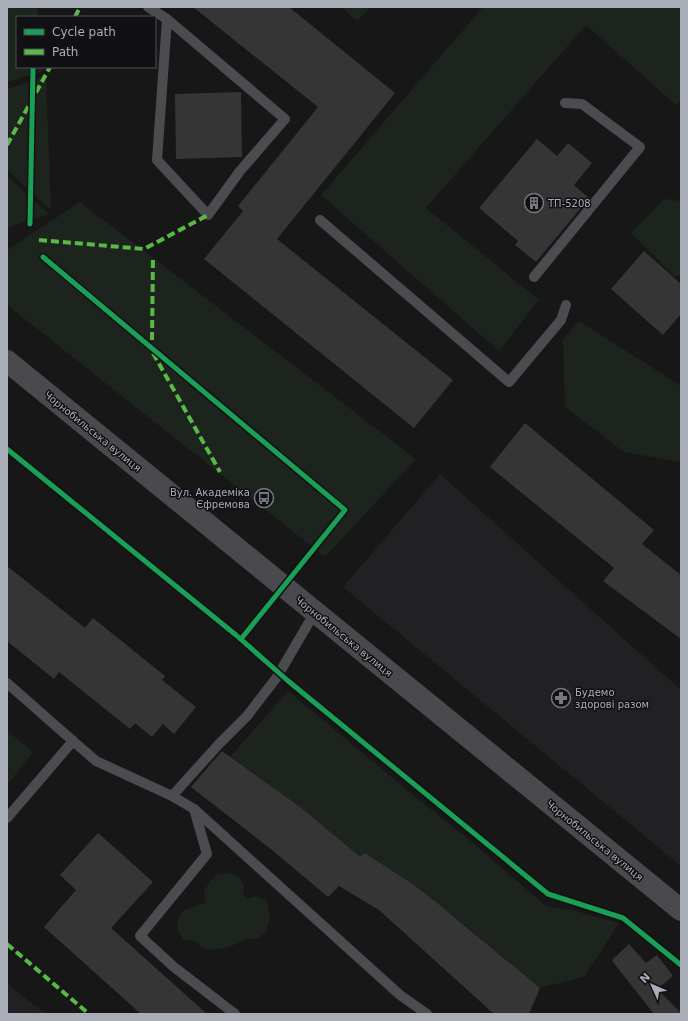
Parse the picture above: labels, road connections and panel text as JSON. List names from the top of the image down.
{
  "streets": {
    "main road": ["Чорнобильська вулиця"]
  },
  "places": {
    "building": ["ТП-5208"],
    "bus stop": ["Вул. Академіка Єфремова"],
    "pharmacy": ["Будемо здорові разом"]
  },
  "legend": ["Cycle path", "Path"],
  "north": "top left"
}
